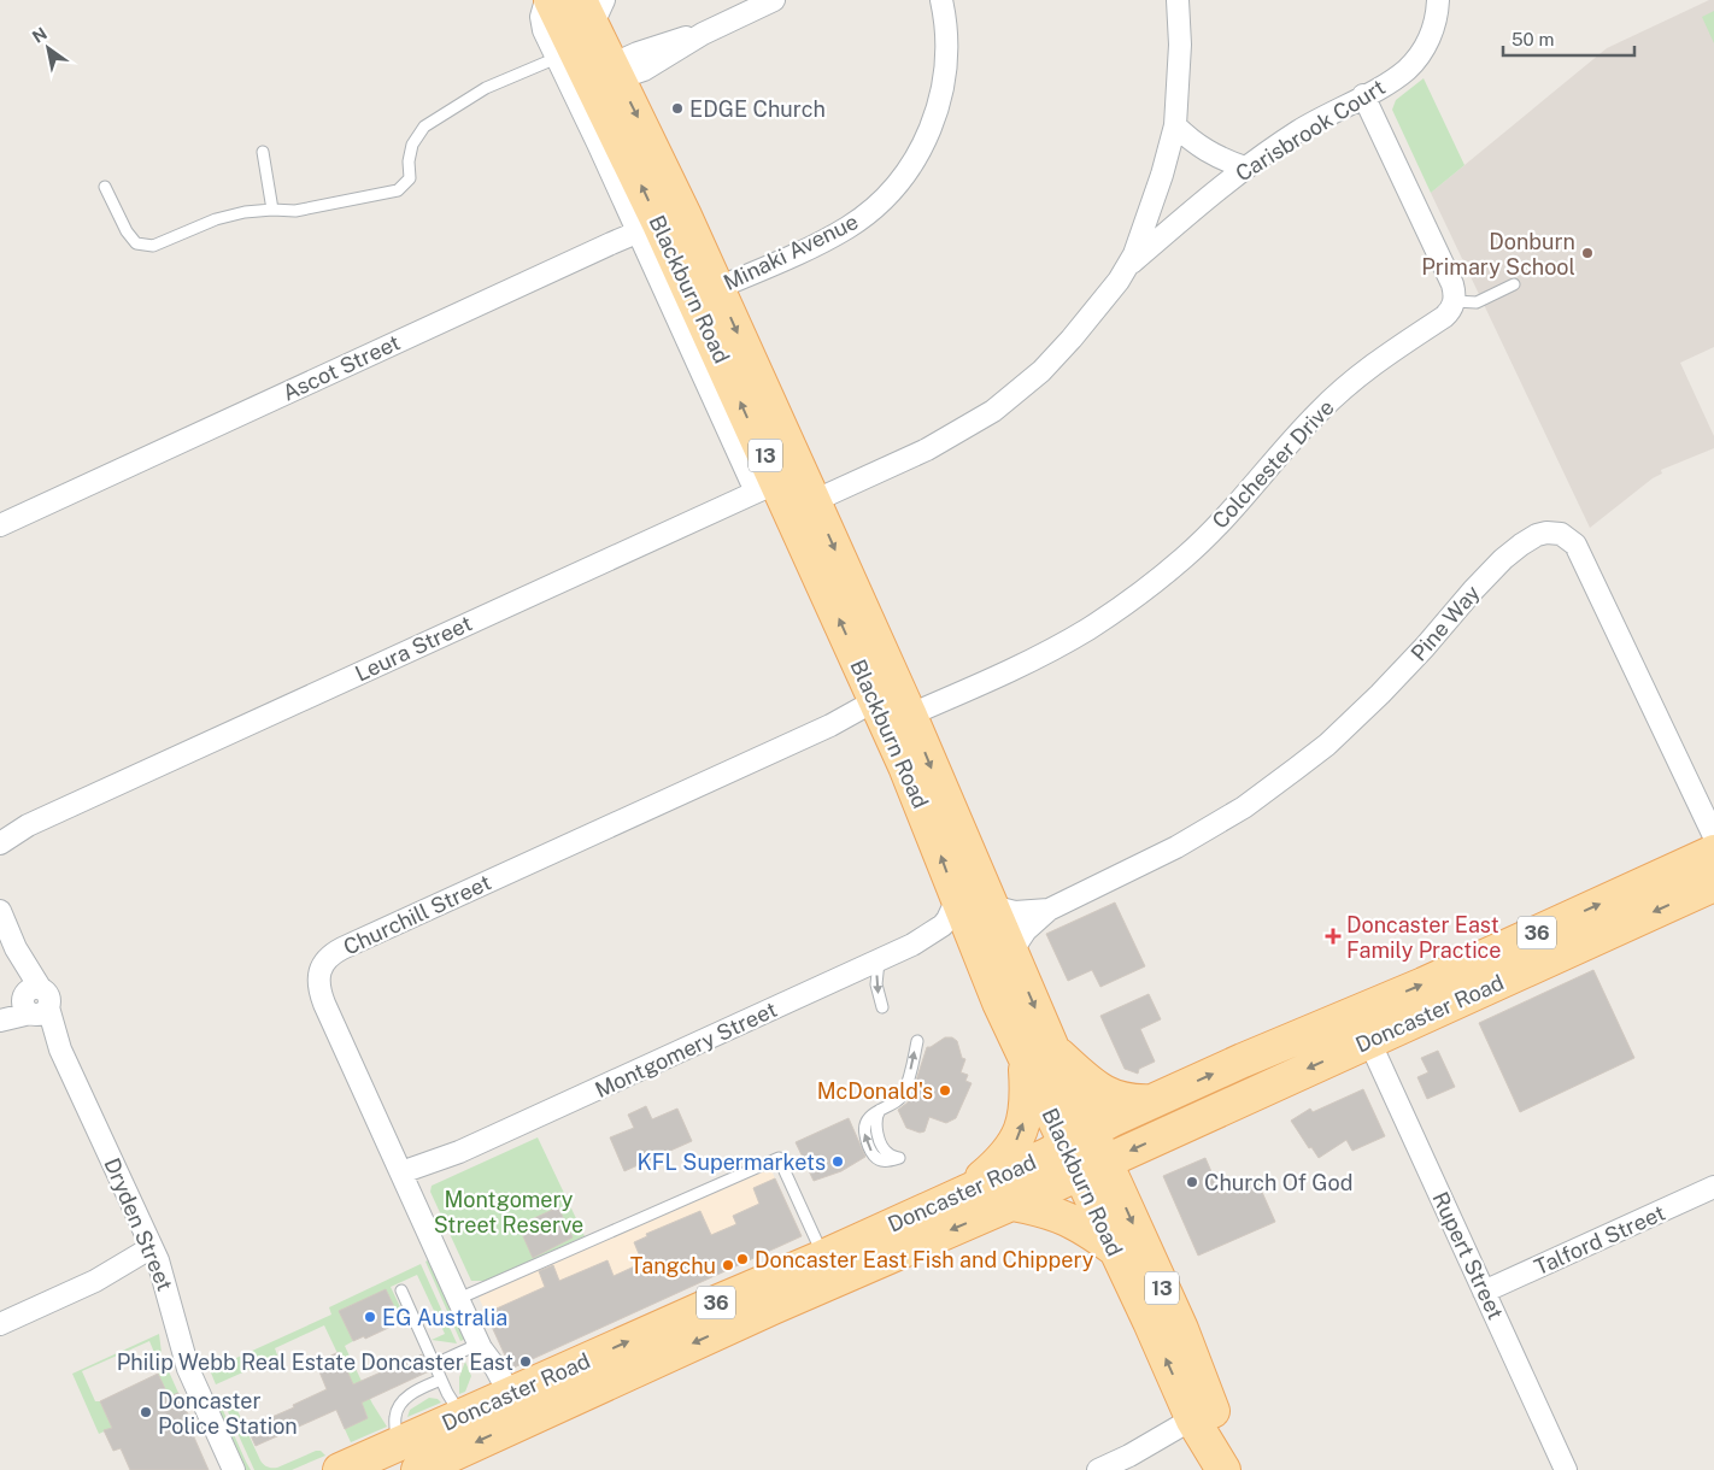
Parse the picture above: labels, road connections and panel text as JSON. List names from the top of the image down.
{
  "streets": {
    "main road": [
      "Blackburn Road",
      "13",
      "36",
      "Doncaster Road"
    ],
    "street": [
      "Carisbrook Court",
      "Minaki Avenue",
      "Ascot Street",
      "Colchester Drive",
      "Pine Way",
      "Leura Street",
      "Churchill Street",
      "Montgomery Street",
      "Dryden Street",
      "Talford Street",
      "Rupert Street"
    ]
  },
  "crossings": [
    ["Minaki Avenue", "Blackburn Road"],
    ["Blackburn Road", "Ascot Street"],
    ["Blackburn Road", "Colchester Drive"],
    ["Blackburn Road", "Pine Way"],
    ["Blackburn Road", "Leura Street"],
    ["Blackburn Road", "Churchill Street"],
    ["Blackburn Road", "Doncaster Road"],
    ["Blackburn Road", "Montgomery Street"],
    ["Colchester Drive", "Churchill Street"],
    ["Pine Way", "Montgomery Street"],
    ["Churchill Street", "Doncaster Road"],
    ["Churchill Street", "Montgomery Street"],
    ["Doncaster Road", "Rupert Street"],
    ["Talford Street", "Rupert Street"]
  ],
  "parks": ["Montgomery Street Reserve"],
  "places": {
    "other": [
      "EDGE Church",
      "Donburn Primary School",
      "McDonald's",
      "KFL Supermarkets",
      "Church Of God",
      "Doncaster East Fish and Chippery",
      "Tangchu",
      "EG Australia",
      "Philip Webb Real Estate Doncaster East",
      "Doncaster Police Station"
    ],
    "health": ["Doncaster East Family Practice"]
  },
  "scale_bar": "50 m",
  "north": "top left"
}
